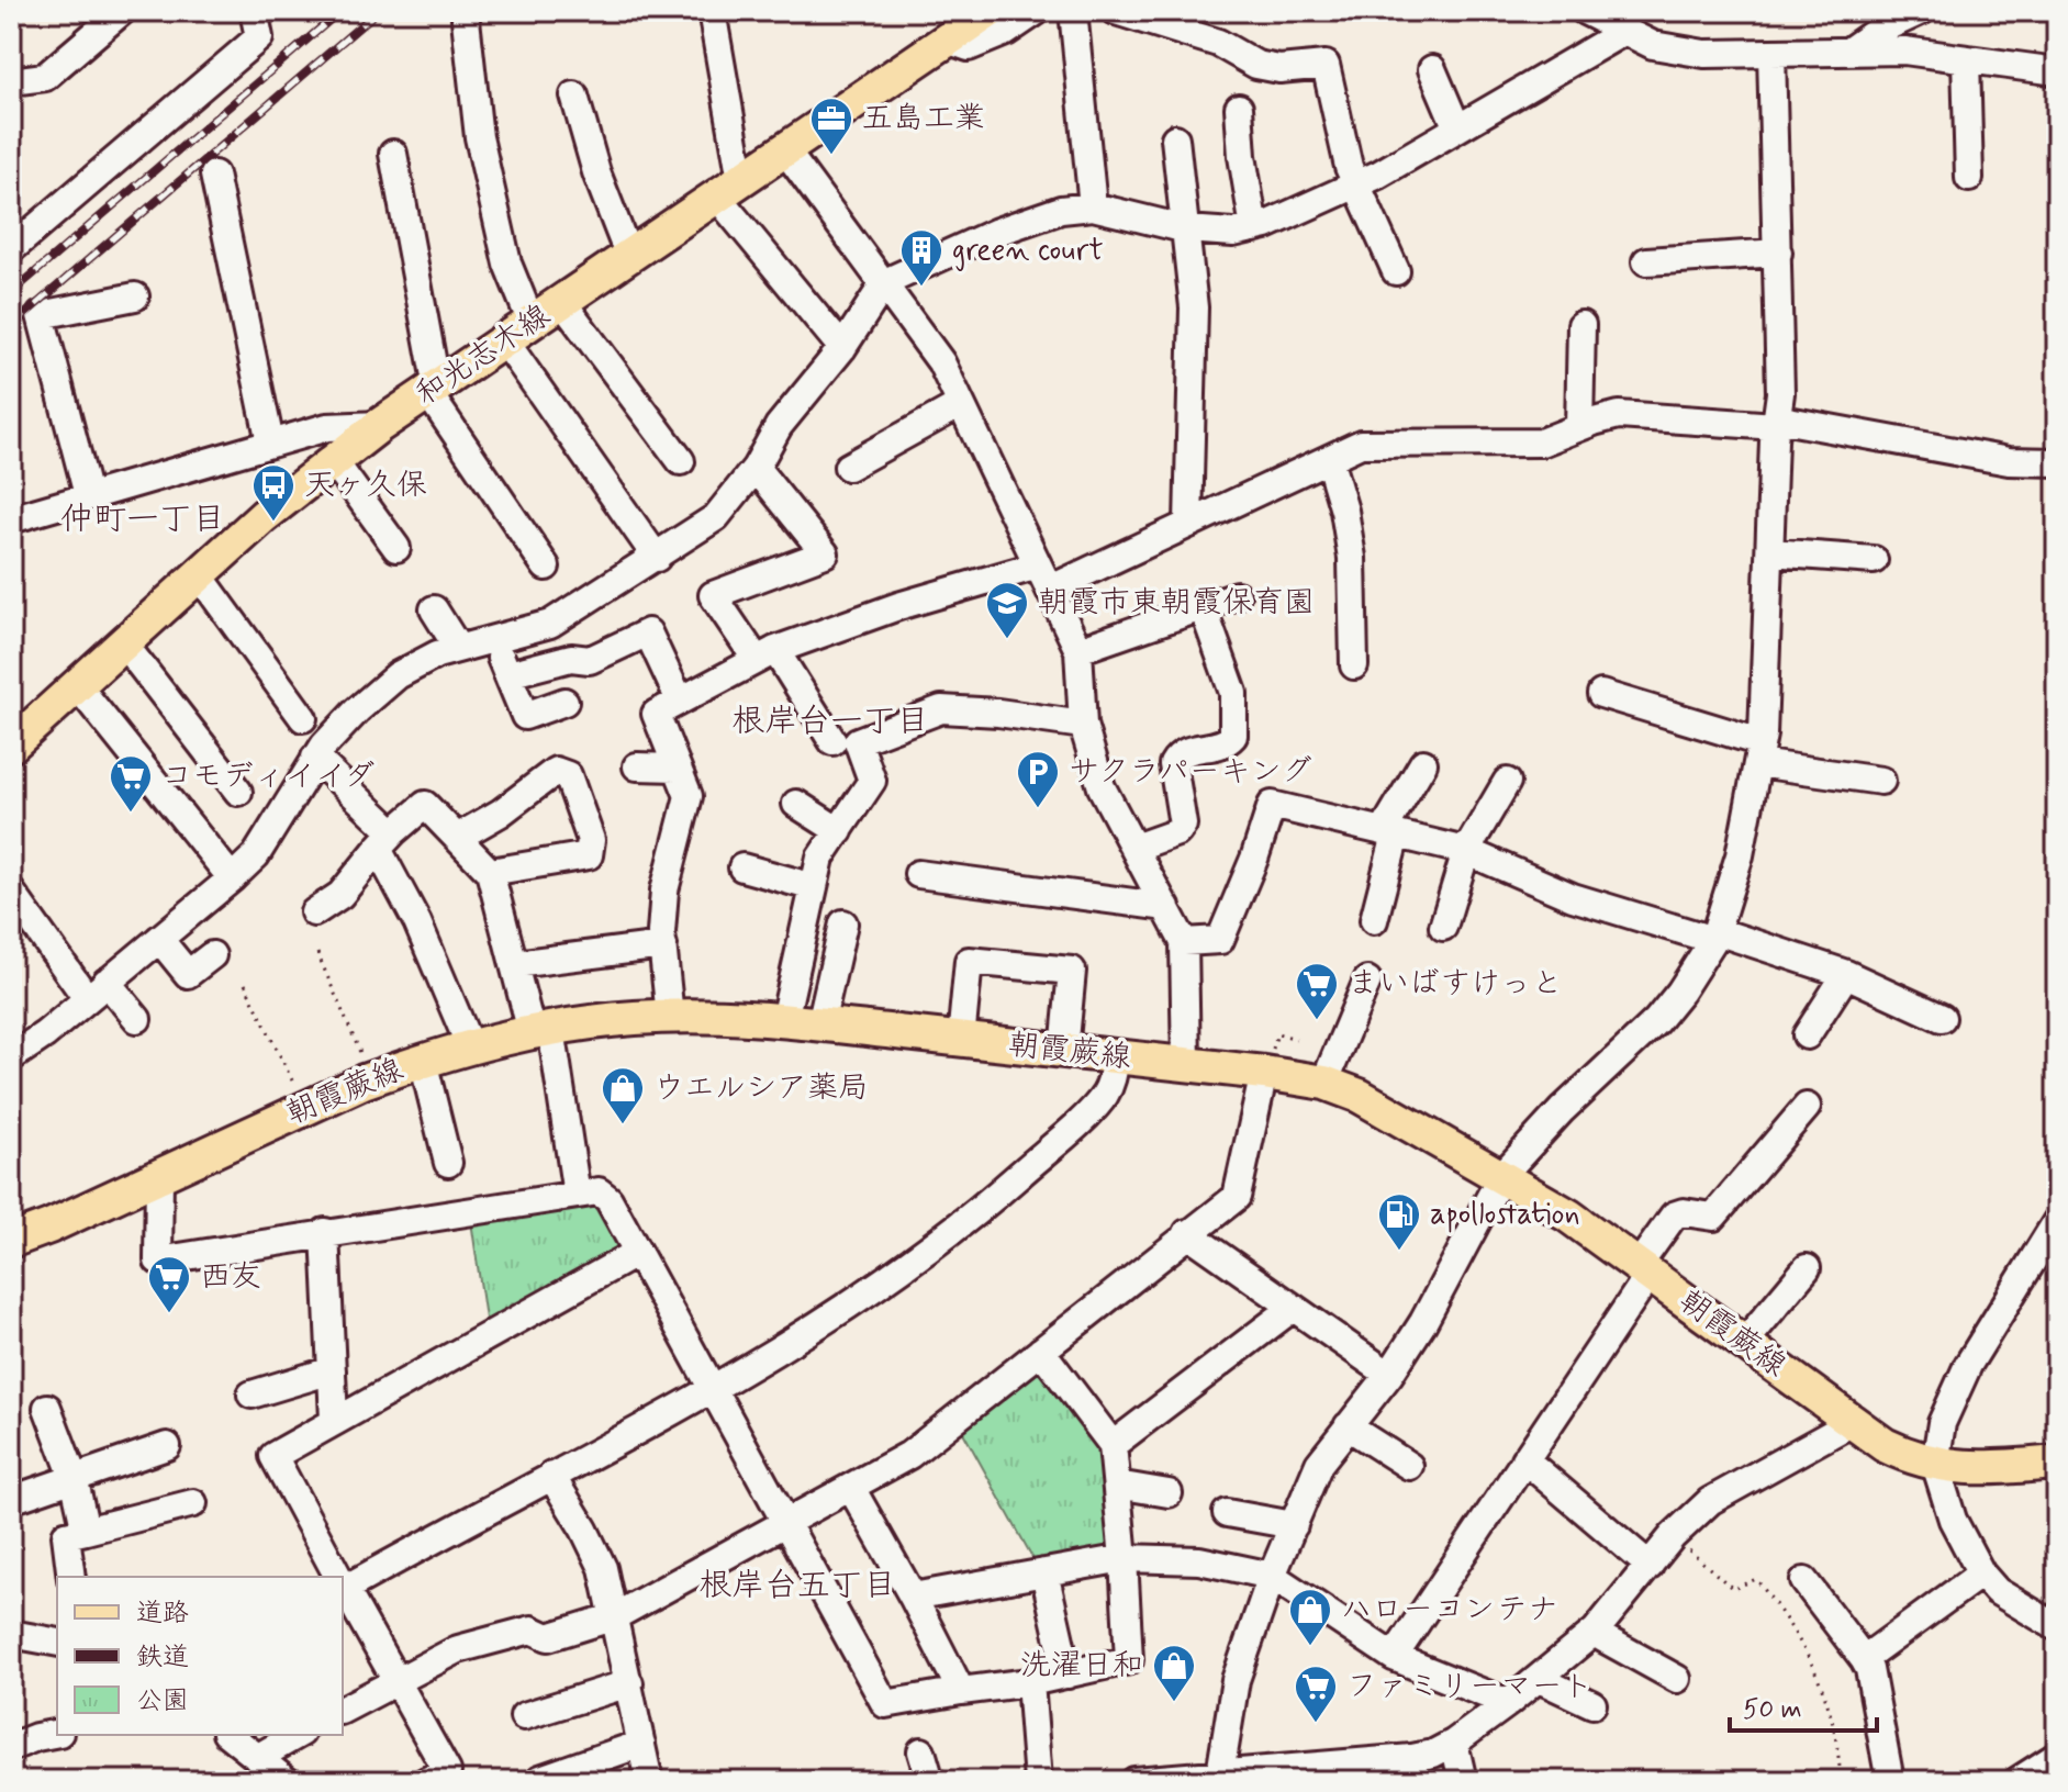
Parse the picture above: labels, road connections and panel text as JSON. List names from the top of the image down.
{
  "streets": {
    "main road": ["和光志木線", "朝霞蕨線"]
  },
  "districts": ["仲町一丁目", "根岸台一丁目", "根岸台五丁目"],
  "places": {
    "office": ["五島工業"],
    "building": ["green court"],
    "bus stop": ["天ヶ久保"],
    "school or university": ["朝霞市東朝霞保育園"],
    "parking": ["サクラパーキング"],
    "supermarket": [
      "コモディイイダ",
      "まいばすけっと",
      "西友",
      "ファミリーマート"
    ],
    "shop": ["ウエルシア薬局", "ハローコンテナ", "洗濯日和"],
    "fuel station": ["apollostation"]
  },
  "legend": ["道路", "鉄道", "公園"],
  "scale_bar": "50 m"
}
